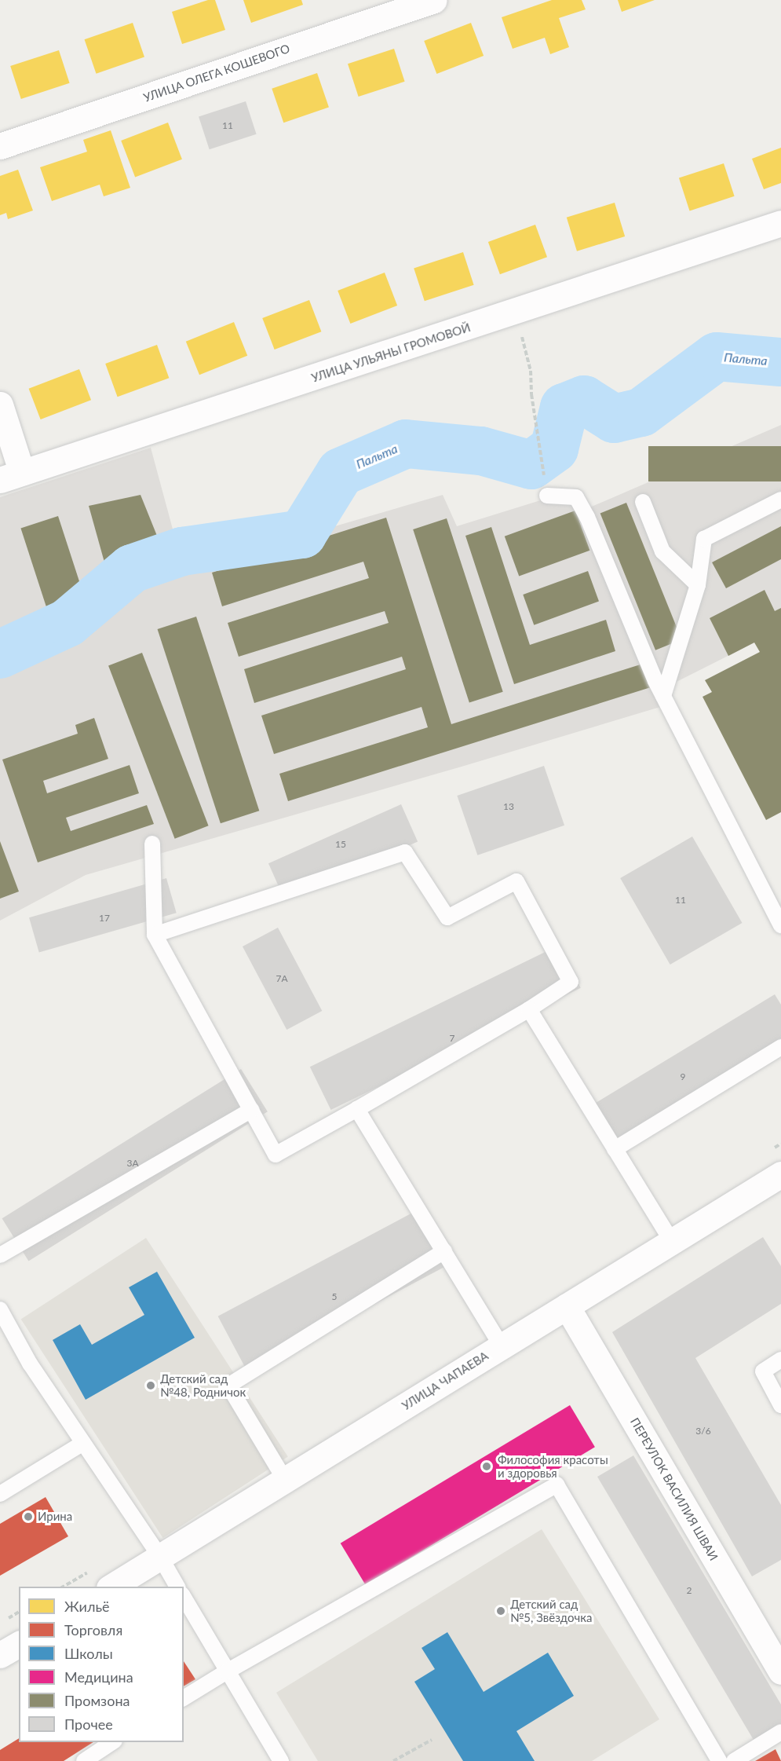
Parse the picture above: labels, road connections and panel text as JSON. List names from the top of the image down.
{
  "streets": {
    "street": [
      "УЛИЦА ОЛЕГА КОШЕВОГО",
      "УЛИЦА УЛЬЯНЫ ГРОМОВОЙ",
      "УЛИЦА ЧАПАЕВА",
      "ПЕРЕУЛОК ВАСИЛИЯ ШВАИ"
    ]
  },
  "crossings": [
    ["УЛИЦА ЧАПАЕВА", "ПЕРЕУЛОК ВАСИЛИЯ ШВАИ"]
  ],
  "water": ["Пальта"],
  "places": [
    "Детский сад №48, Родничок",
    "Философия красоты и здоровья",
    "Ирина",
    "Детский сад №5, Звёздочка"
  ],
  "house_numbers": [
    "11",
    "13",
    "15",
    "11",
    "17",
    "7А",
    "7",
    "9",
    "3А",
    "5",
    "3/6",
    "2"
  ],
  "legend": [
    "Жильё",
    "Торговля",
    "Школы",
    "Медицина",
    "Промзона",
    "Прочее"
  ]
}
